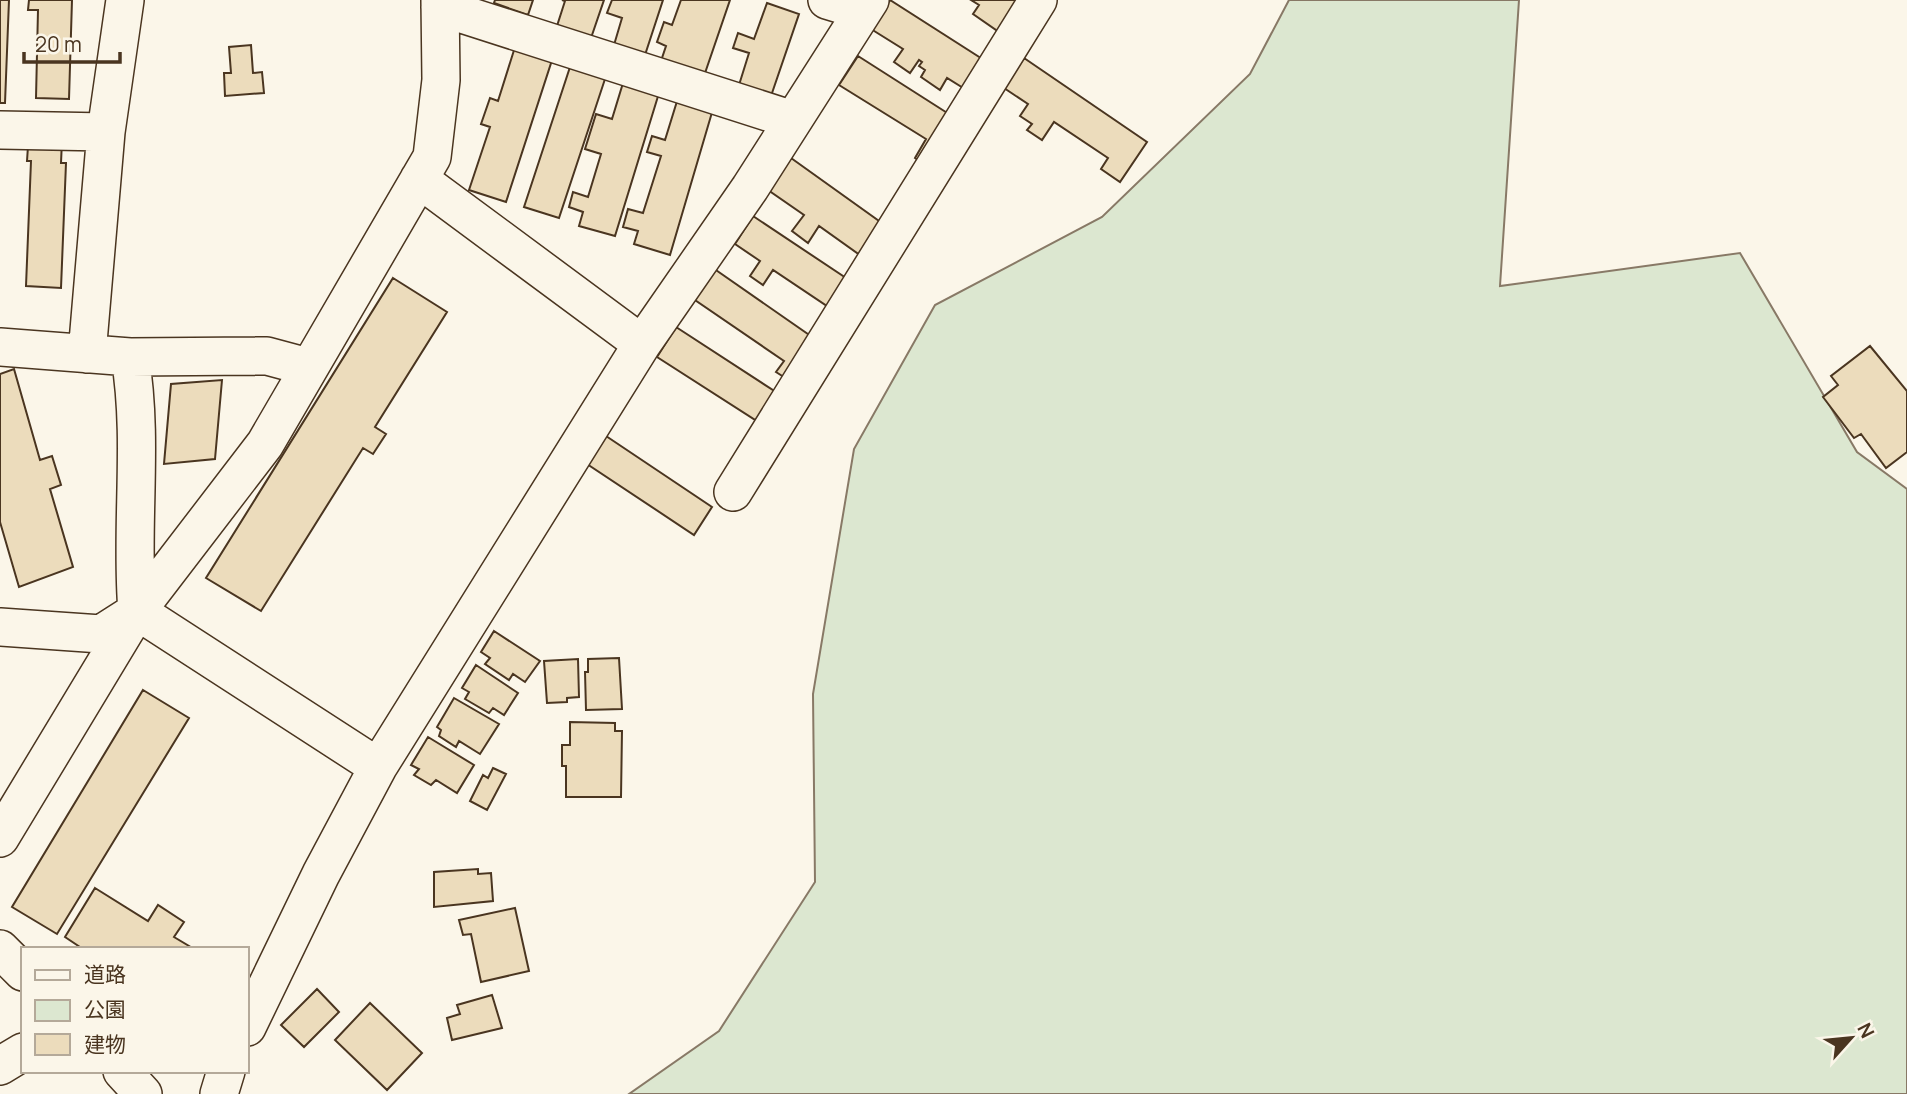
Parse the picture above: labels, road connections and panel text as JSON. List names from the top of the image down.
{
  "legend": ["道路", "公園", "建物"],
  "scale_bar": "20 m",
  "north": "top right"
}
